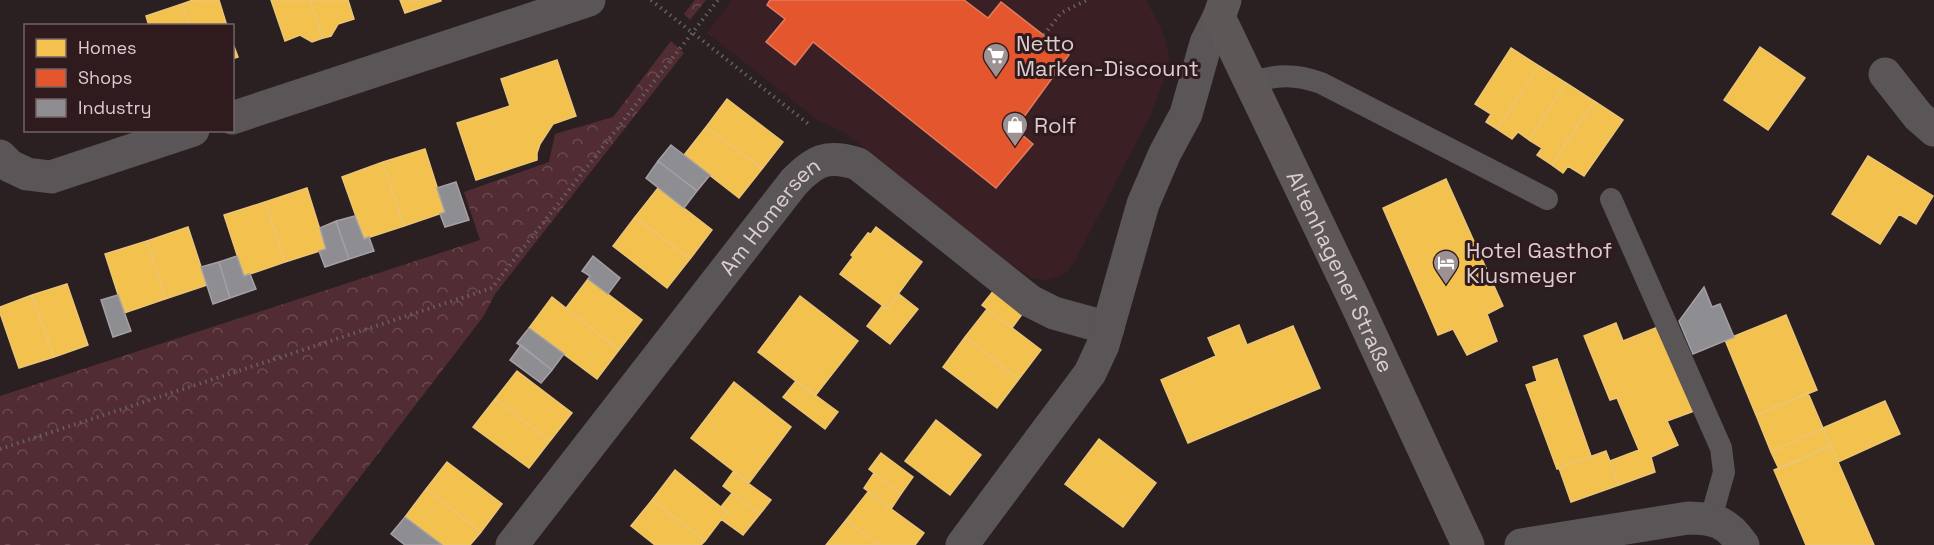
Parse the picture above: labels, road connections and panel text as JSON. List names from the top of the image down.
{
  "streets": {
    "main road": ["Altenhagener Straße"],
    "street": ["Am Homersen"]
  },
  "places": {
    "supermarket": ["Netto Marken-Discount"],
    "shop": ["Rolf"],
    "hotel": ["Hotel Gasthof Klusmeyer"]
  },
  "legend": ["Homes", "Shops", "Industry"]
}
